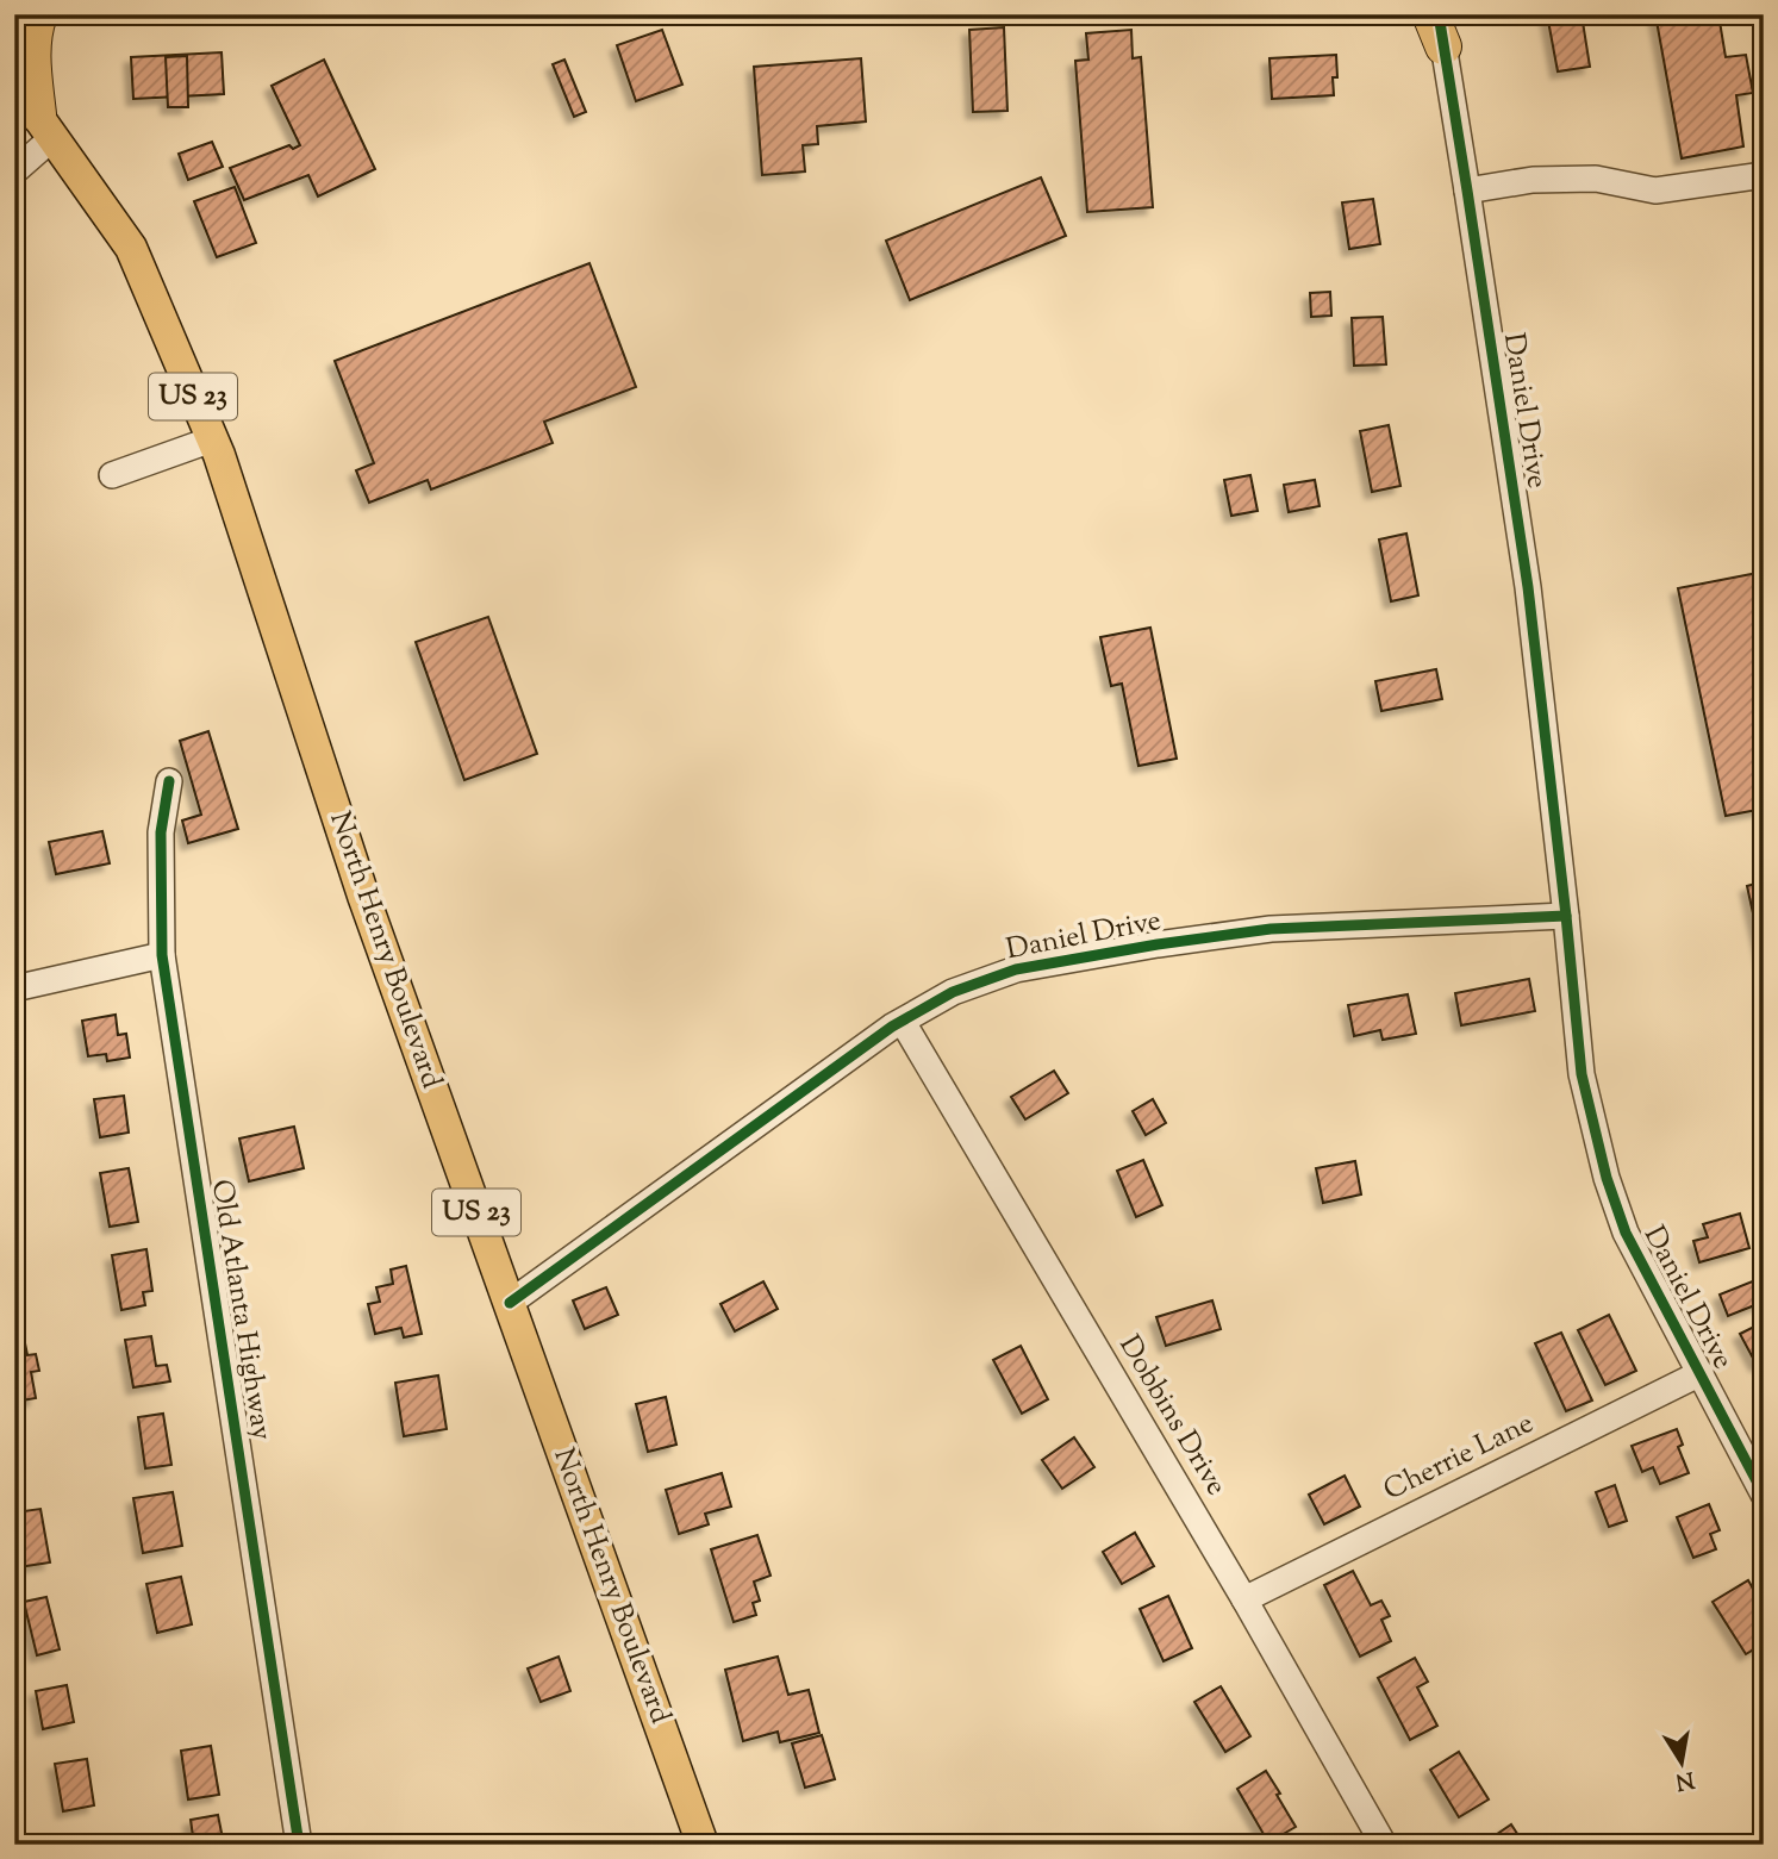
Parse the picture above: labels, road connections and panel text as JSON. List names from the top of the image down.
{
  "streets": {
    "main road": ["US 23", "North Henry Boulevard"],
    "street": [
      "Daniel Drive",
      "Old Atlanta Highway",
      "Dobbins Drive",
      "Cherrie Lane"
    ]
  },
  "crossings": [
    ["Daniel Drive", "North Henry Boulevard"],
    ["Daniel Drive", "Dobbins Drive"],
    ["Daniel Drive", "Cherrie Lane"],
    ["Dobbins Drive", "Cherrie Lane"]
  ],
  "north": "bottom"
}
